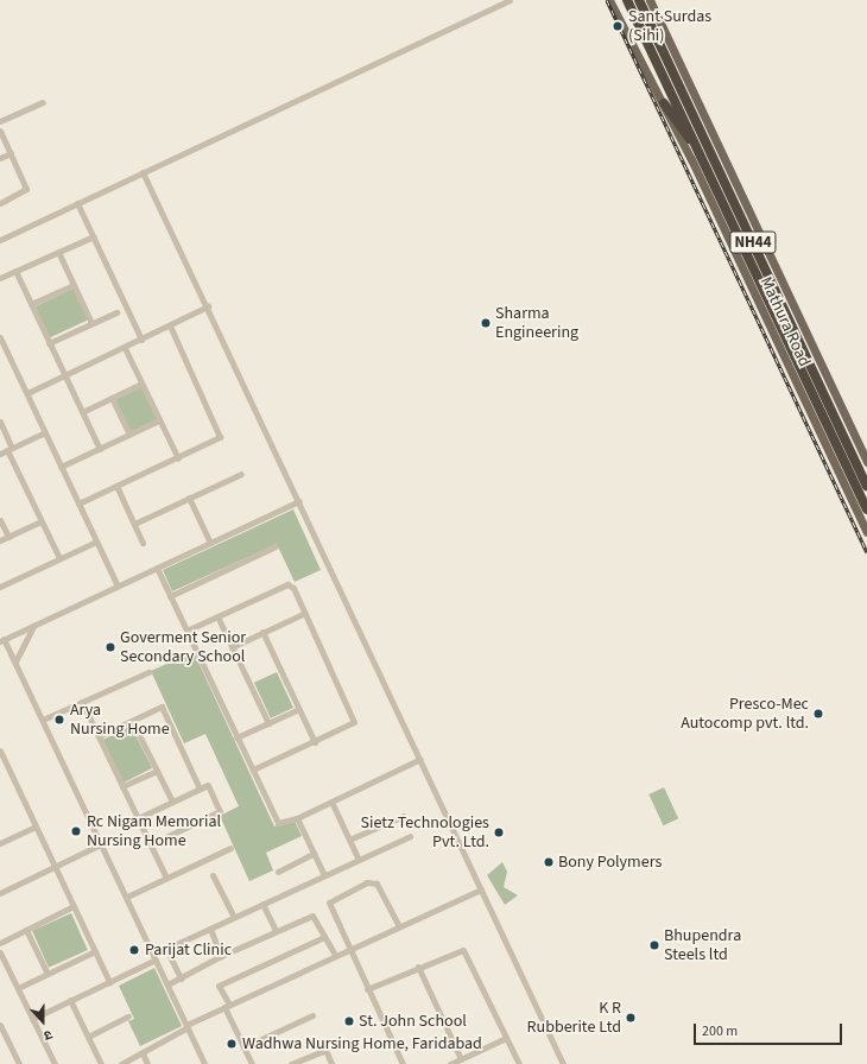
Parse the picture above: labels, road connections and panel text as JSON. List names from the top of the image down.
{
  "streets": {
    "highway": ["NH44", "Mathura Road"]
  },
  "places": [
    "Sant Surdas (Sihi)",
    "Sharma Engineering",
    "Goverment Senior Secondary School",
    "Presco-Mec Autocomp pvt. ltd.",
    "Arya Nursing Home",
    "Rc Nigam Memorial Nursing Home",
    "Sietz Technologies Pvt. Ltd.",
    "Bony Polymers",
    "Bhupendra Steels ltd",
    "Parijat Clinic",
    "K R Rubberite Ltd",
    "St. John School",
    "Wadhwa Nursing Home, Faridabad"
  ],
  "scale_bar": "200 m",
  "north": "bottom"
}
